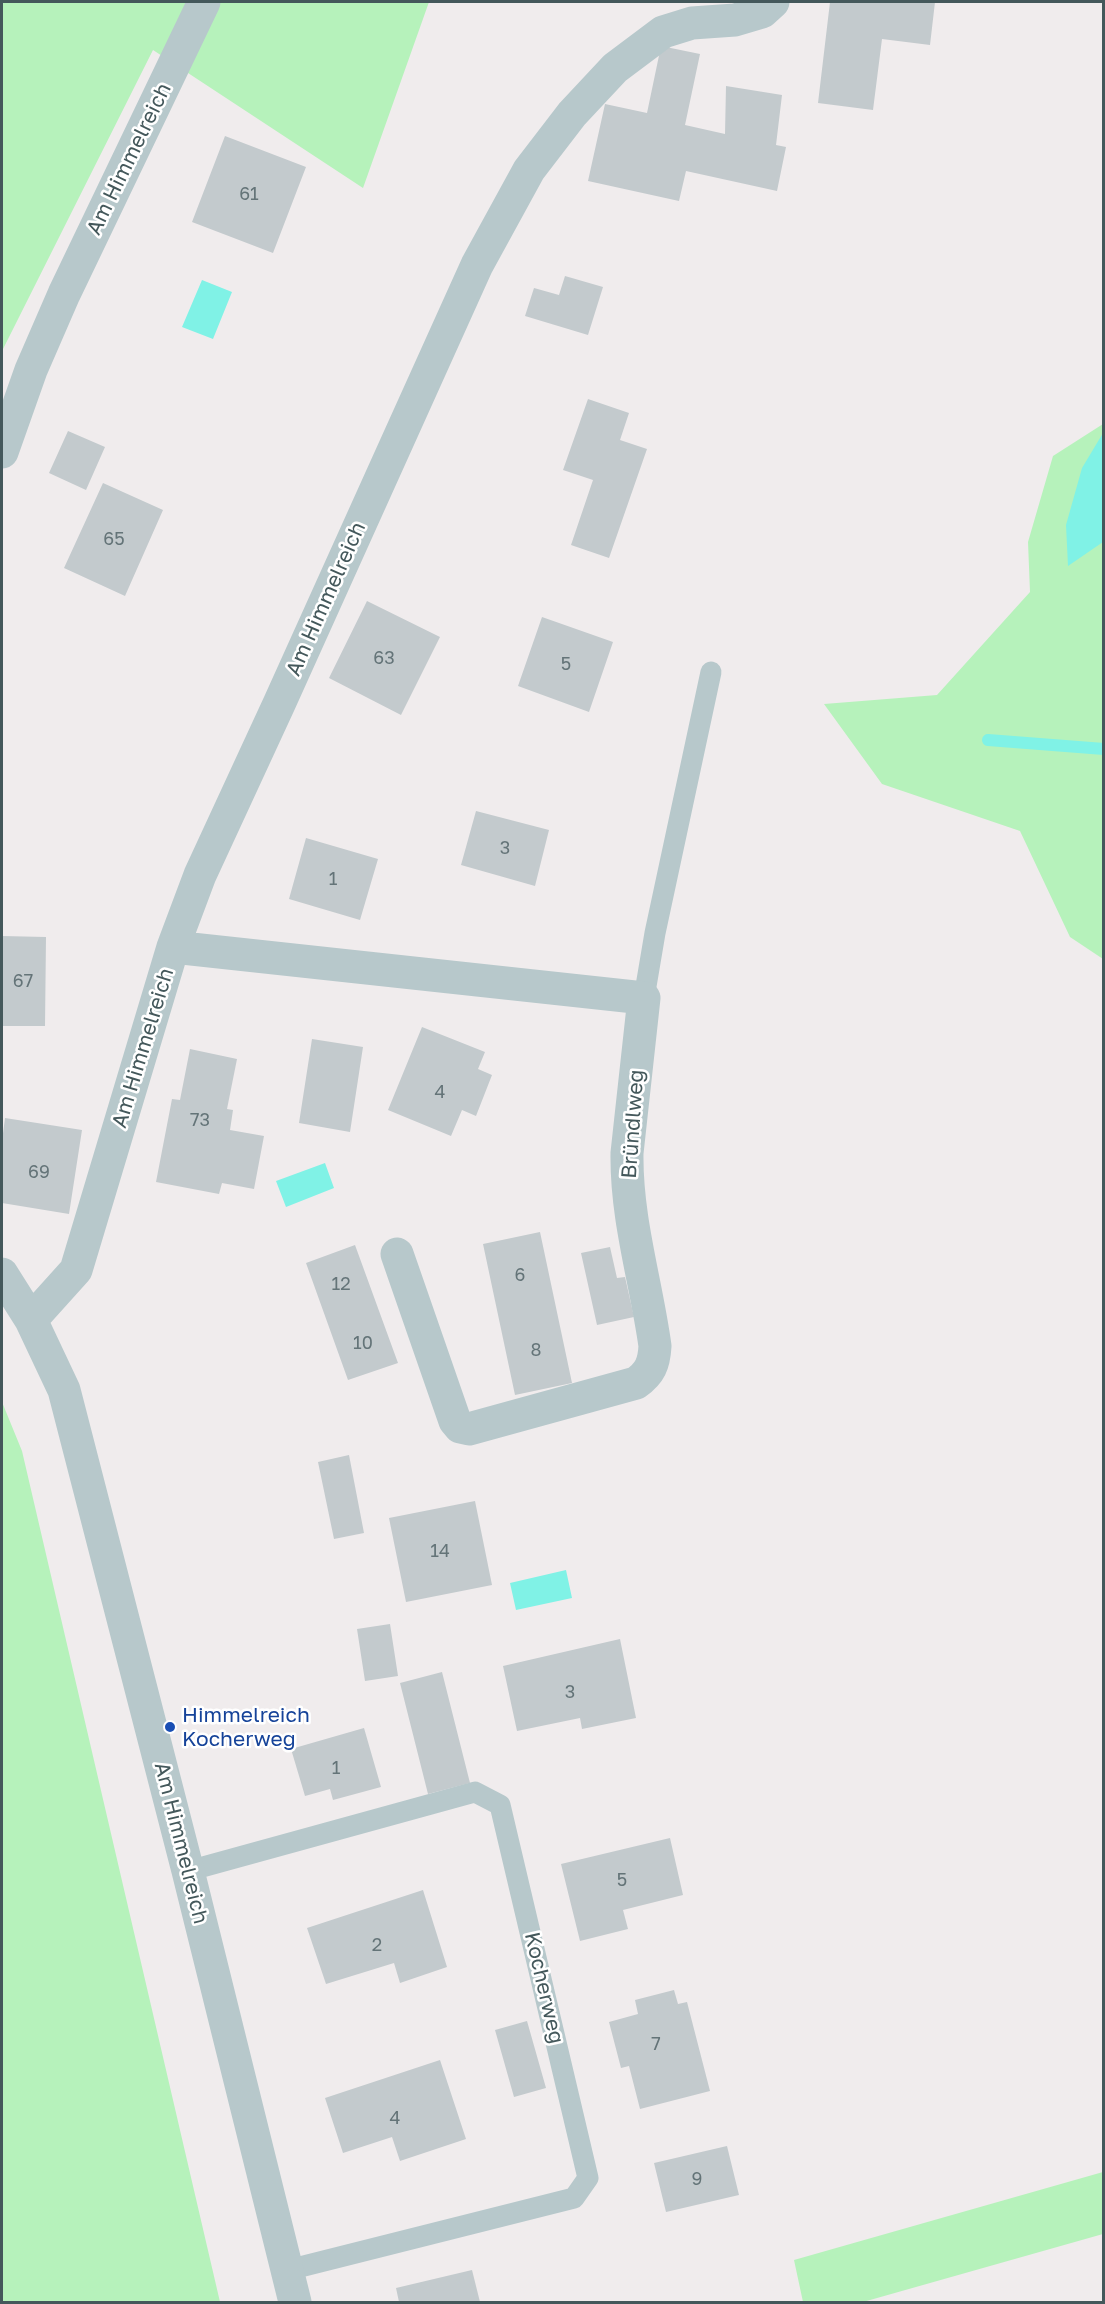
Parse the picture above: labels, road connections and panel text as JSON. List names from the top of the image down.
{
  "streets": {
    "street": ["Am Himmelreich", "Bründlweg"],
    "lane": ["Kocherweg"]
  },
  "crossings": [
    ["Am Himmelreich", "Kocherweg"]
  ],
  "places": ["Himmelreich Kocherweg"],
  "house_numbers": [
    "61",
    "65",
    "63",
    "5",
    "3",
    "1",
    "67",
    "4",
    "73",
    "69",
    "6",
    "12",
    "10",
    "8",
    "14",
    "3",
    "1",
    "5",
    "2",
    "7",
    "4",
    "9"
  ]
}
